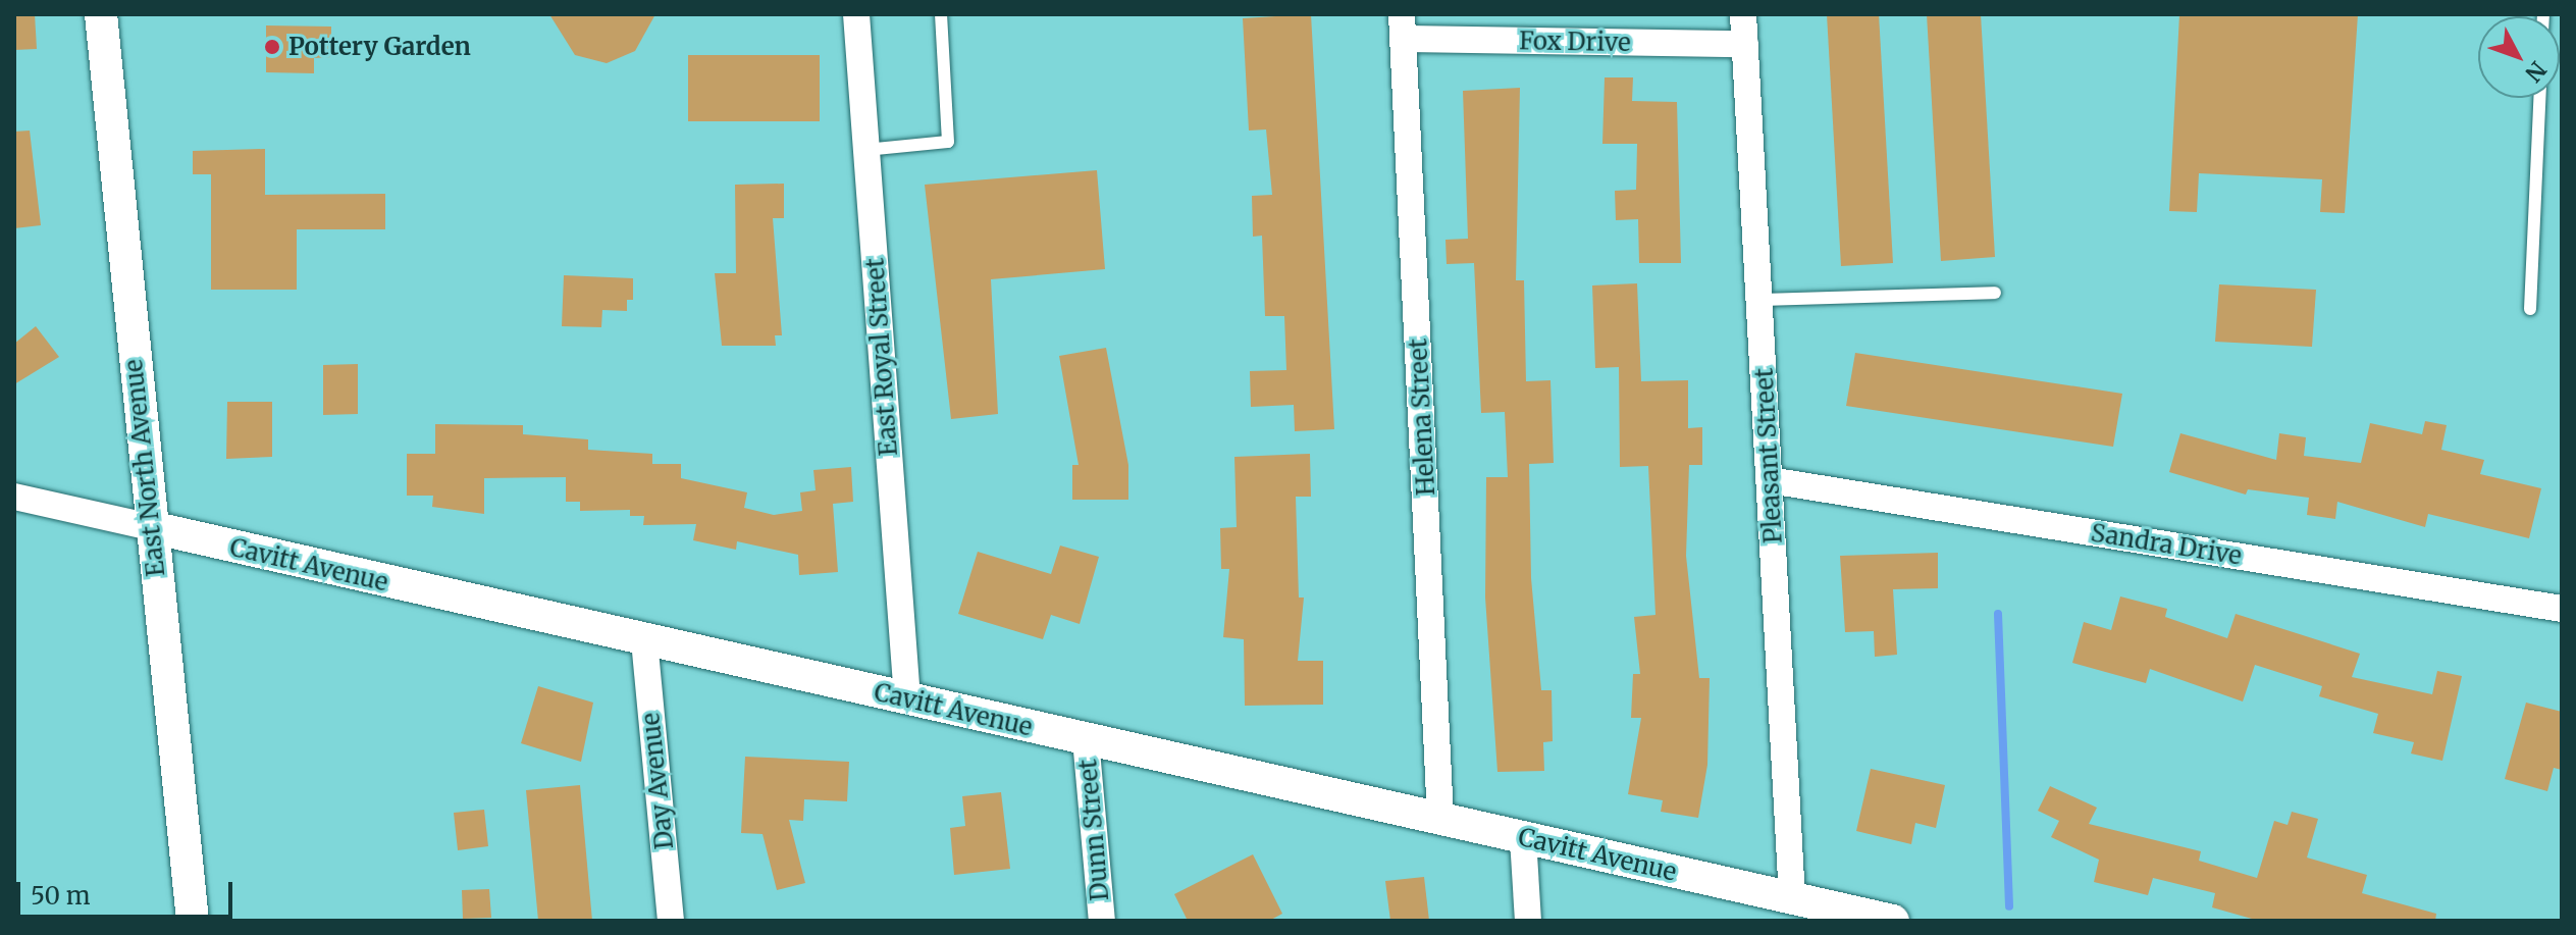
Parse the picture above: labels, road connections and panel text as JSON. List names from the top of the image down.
{
  "streets": {
    "street": [
      "Fox Drive",
      "East Royal Street",
      "Helena Street",
      "Pleasant Street",
      "East North Avenue",
      "Sandra Drive",
      "Cavitt Avenue",
      "Day Avenue",
      "Dunn Street"
    ]
  },
  "crossings": [
    ["Fox Drive", "Helena Street"],
    ["Fox Drive", "Pleasant Street"],
    ["East Royal Street", "Cavitt Avenue"],
    ["Helena Street", "Cavitt Avenue"],
    ["Pleasant Street", "Sandra Drive"],
    ["Pleasant Street", "Cavitt Avenue"],
    ["East North Avenue", "Cavitt Avenue"],
    ["Cavitt Avenue", "Day Avenue"],
    ["Cavitt Avenue", "Dunn Street"]
  ],
  "places": ["Pottery Garden"],
  "scale_bar": "50 m",
  "north": "bottom right"
}
